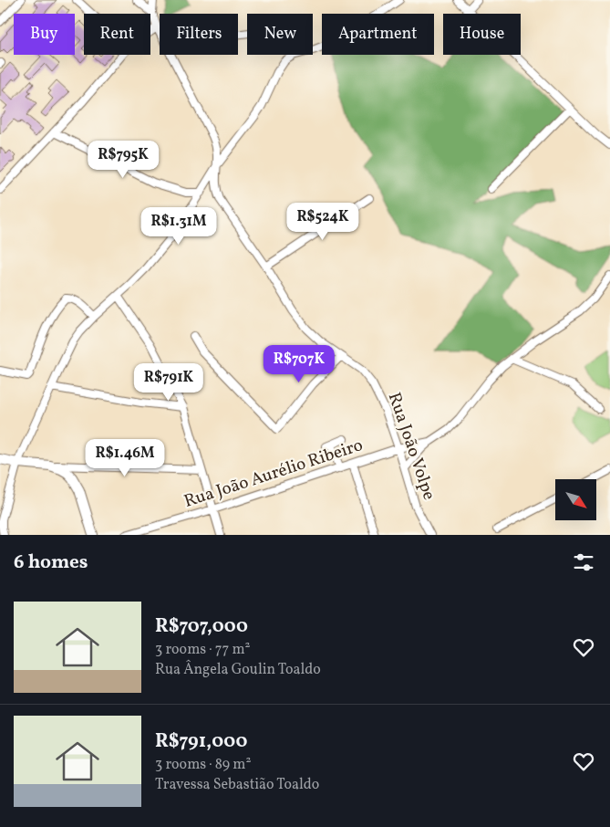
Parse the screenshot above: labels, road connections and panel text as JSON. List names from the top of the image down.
{
  "streets": {
    "street": ["Rua João Volpe", "Rua João Aurélio Ribeiro"]
  },
  "crossings": [
    ["Rua João Volpe", "Rua João Aurélio Ribeiro"]
  ],
  "north": "bottom right",
  "page": {
    "chip": [
      "Buy",
      "Rent",
      "Filters",
      "New",
      "Apartment",
      "House"
    ],
    "price": [
      "R$795K",
      "R$524K",
      "R$1.31M",
      "R$707K",
      "R$791K",
      "R$1.46M"
    ],
    "heading": "6 homes",
    "list": [
      {
        "name": "R$707,000",
        "note": "3 rooms · 77 m² · Rua Ângela Goulin Toaldo"
      },
      {
        "name": "R$791,000",
        "note": "3 rooms · 89 m² · Travessa Sebastião Toaldo"
      }
    ]
  }
}
